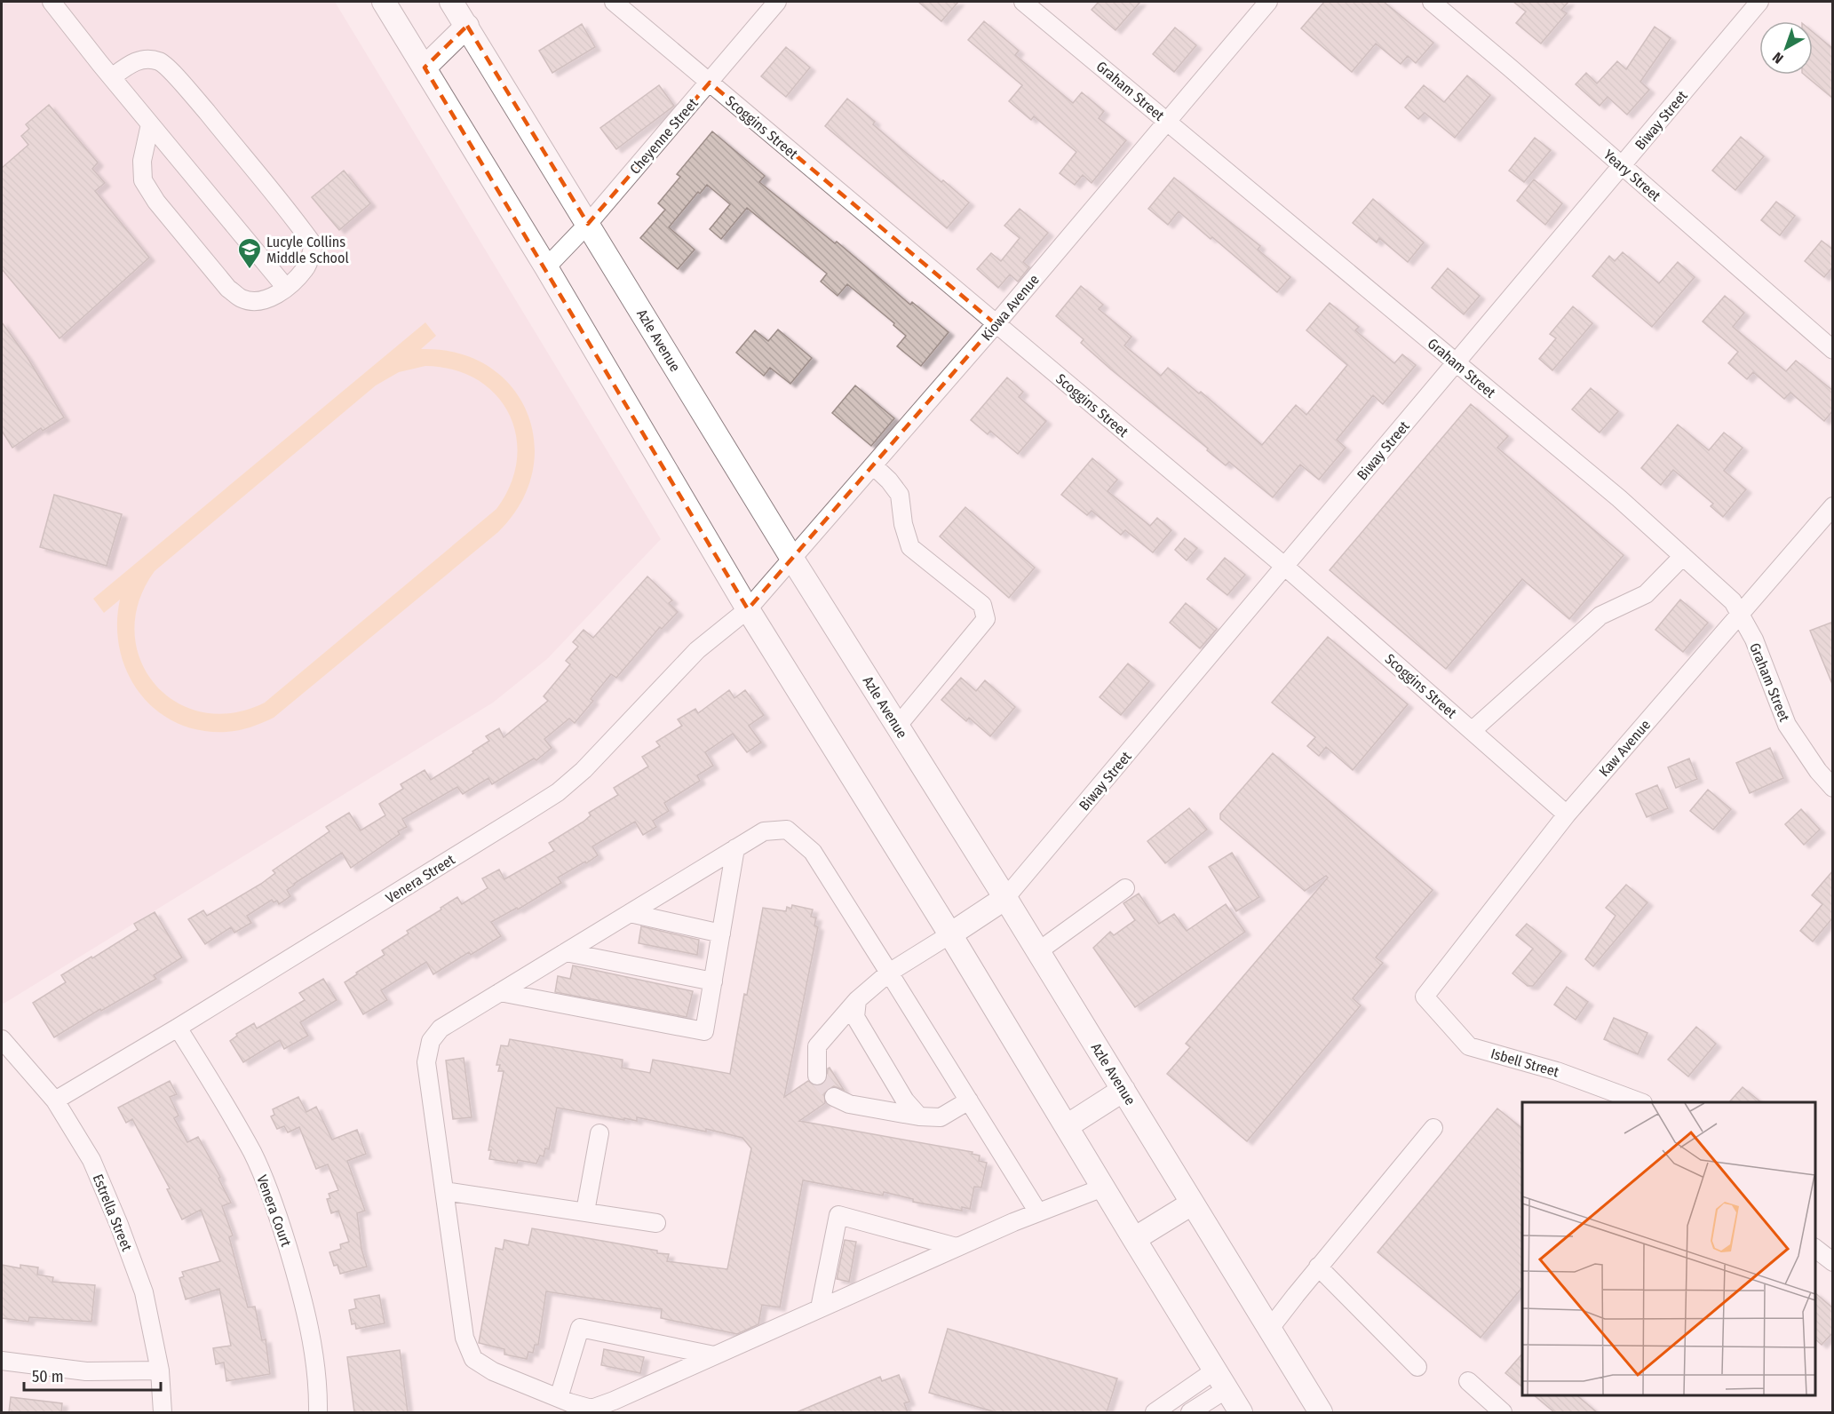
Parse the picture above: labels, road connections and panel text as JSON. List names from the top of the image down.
{
  "streets": {
    "main road": ["Azle Avenue"],
    "street": [
      "Graham Street",
      "Biway Street",
      "Scoggins Street",
      "Cheyenne Street",
      "Yeary Street",
      "Kiowa Avenue",
      "Kaw Avenue",
      "Venera Street",
      "Isbell Street",
      "Venera Court",
      "Estrella Street"
    ]
  },
  "crossings": [
    ["Graham Street", "Biway Street"],
    ["Graham Street", "Kiowa Avenue"],
    ["Graham Street", "Kaw Avenue"],
    ["Biway Street", "Scoggins Street"],
    ["Biway Street", "Yeary Street"],
    ["Biway Street", "Azle Avenue"],
    ["Scoggins Street", "Cheyenne Street"],
    ["Scoggins Street", "Kiowa Avenue"],
    ["Scoggins Street", "Kaw Avenue"],
    ["Cheyenne Street", "Azle Avenue"],
    ["Kiowa Avenue", "Azle Avenue"],
    ["Kiowa Avenue", "Venera Street"],
    ["Kaw Avenue", "Isbell Street"],
    ["Venera Street", "Venera Court"],
    ["Venera Street", "Estrella Street"]
  ],
  "places": {
    "school or university": ["Lucyle Collins Middle School"]
  },
  "scale_bar": "50 m",
  "north": "bottom left"
}
